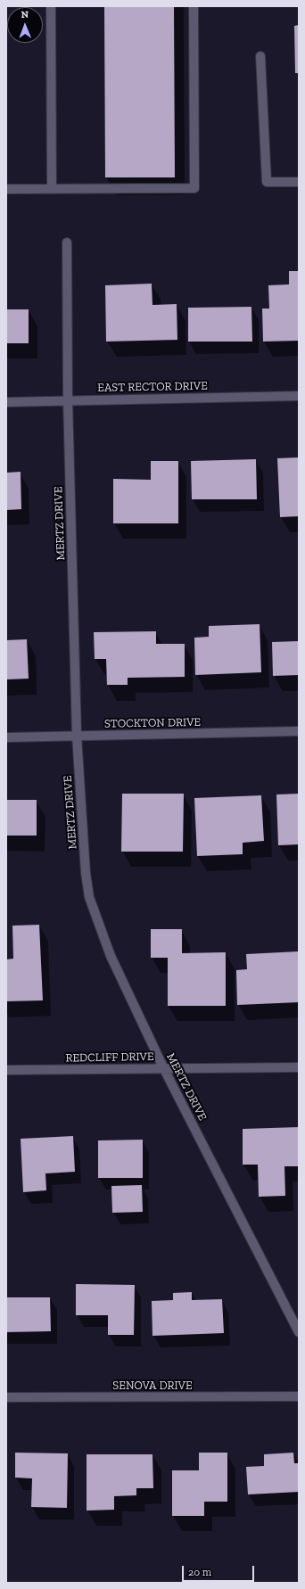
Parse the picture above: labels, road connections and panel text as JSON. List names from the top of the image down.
{
  "streets": {
    "street": [
      "EAST RECTOR DRIVE",
      "MERTZ DRIVE",
      "STOCKTON DRIVE",
      "REDCLIFF DRIVE",
      "SENOVA DRIVE"
    ]
  },
  "crossings": [
    ["EAST RECTOR DRIVE", "MERTZ DRIVE"],
    ["MERTZ DRIVE", "STOCKTON DRIVE"],
    ["MERTZ DRIVE", "REDCLIFF DRIVE"]
  ],
  "scale_bar": "20 m",
  "north": "top"
}
